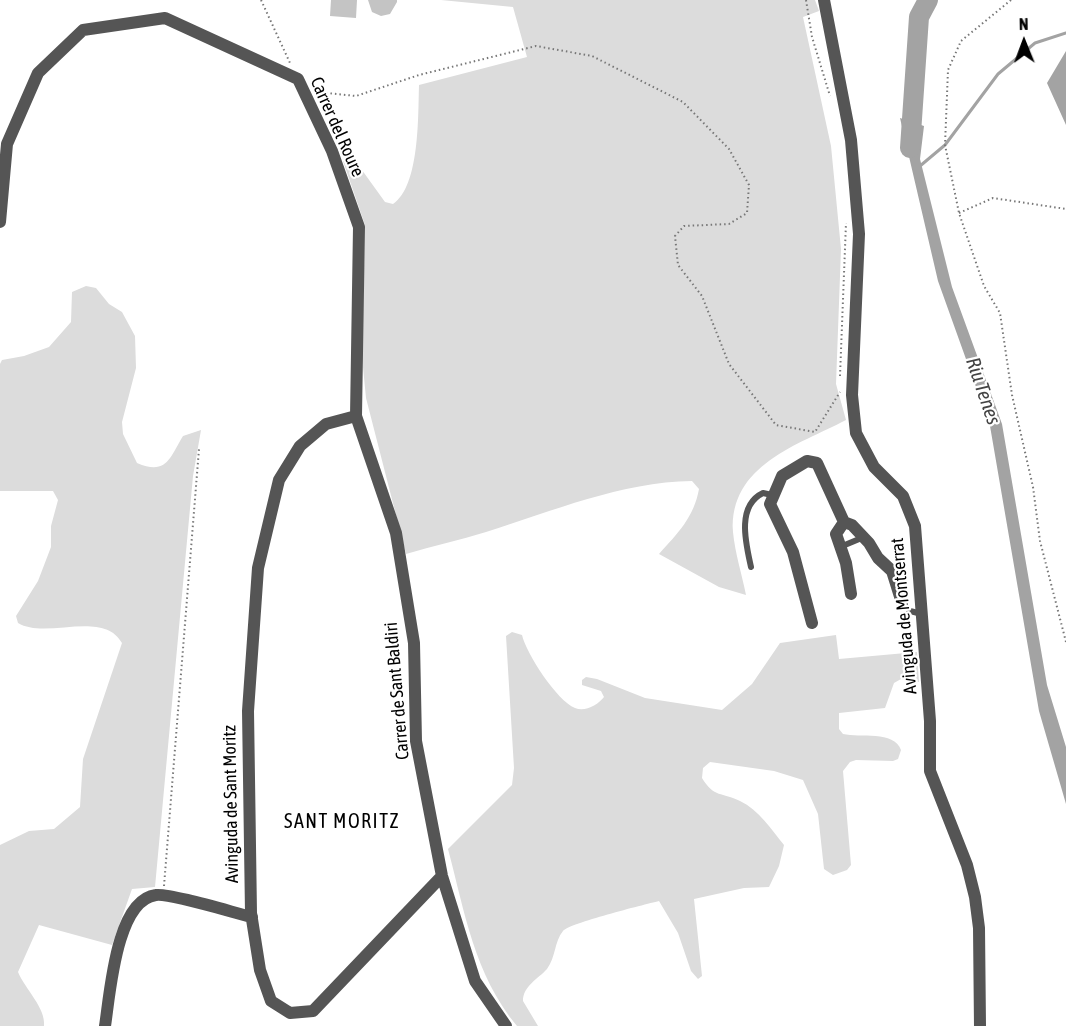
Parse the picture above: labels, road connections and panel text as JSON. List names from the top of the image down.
{
  "streets": {
    "street": [
      "Carrer del Roure",
      "Avinguda de Montserrat",
      "Carrer de Sant Baldiri",
      "Avinguda de Sant Moritz"
    ]
  },
  "crossings": [
    ["Carrer del Roure", "Carrer de Sant Baldiri"],
    ["Carrer del Roure", "Avinguda de Sant Moritz"],
    ["Carrer de Sant Baldiri", "Avinguda de Sant Moritz"]
  ],
  "districts": ["SANT MORITZ"],
  "water": ["Riu Tenes"],
  "north": "top"
}
